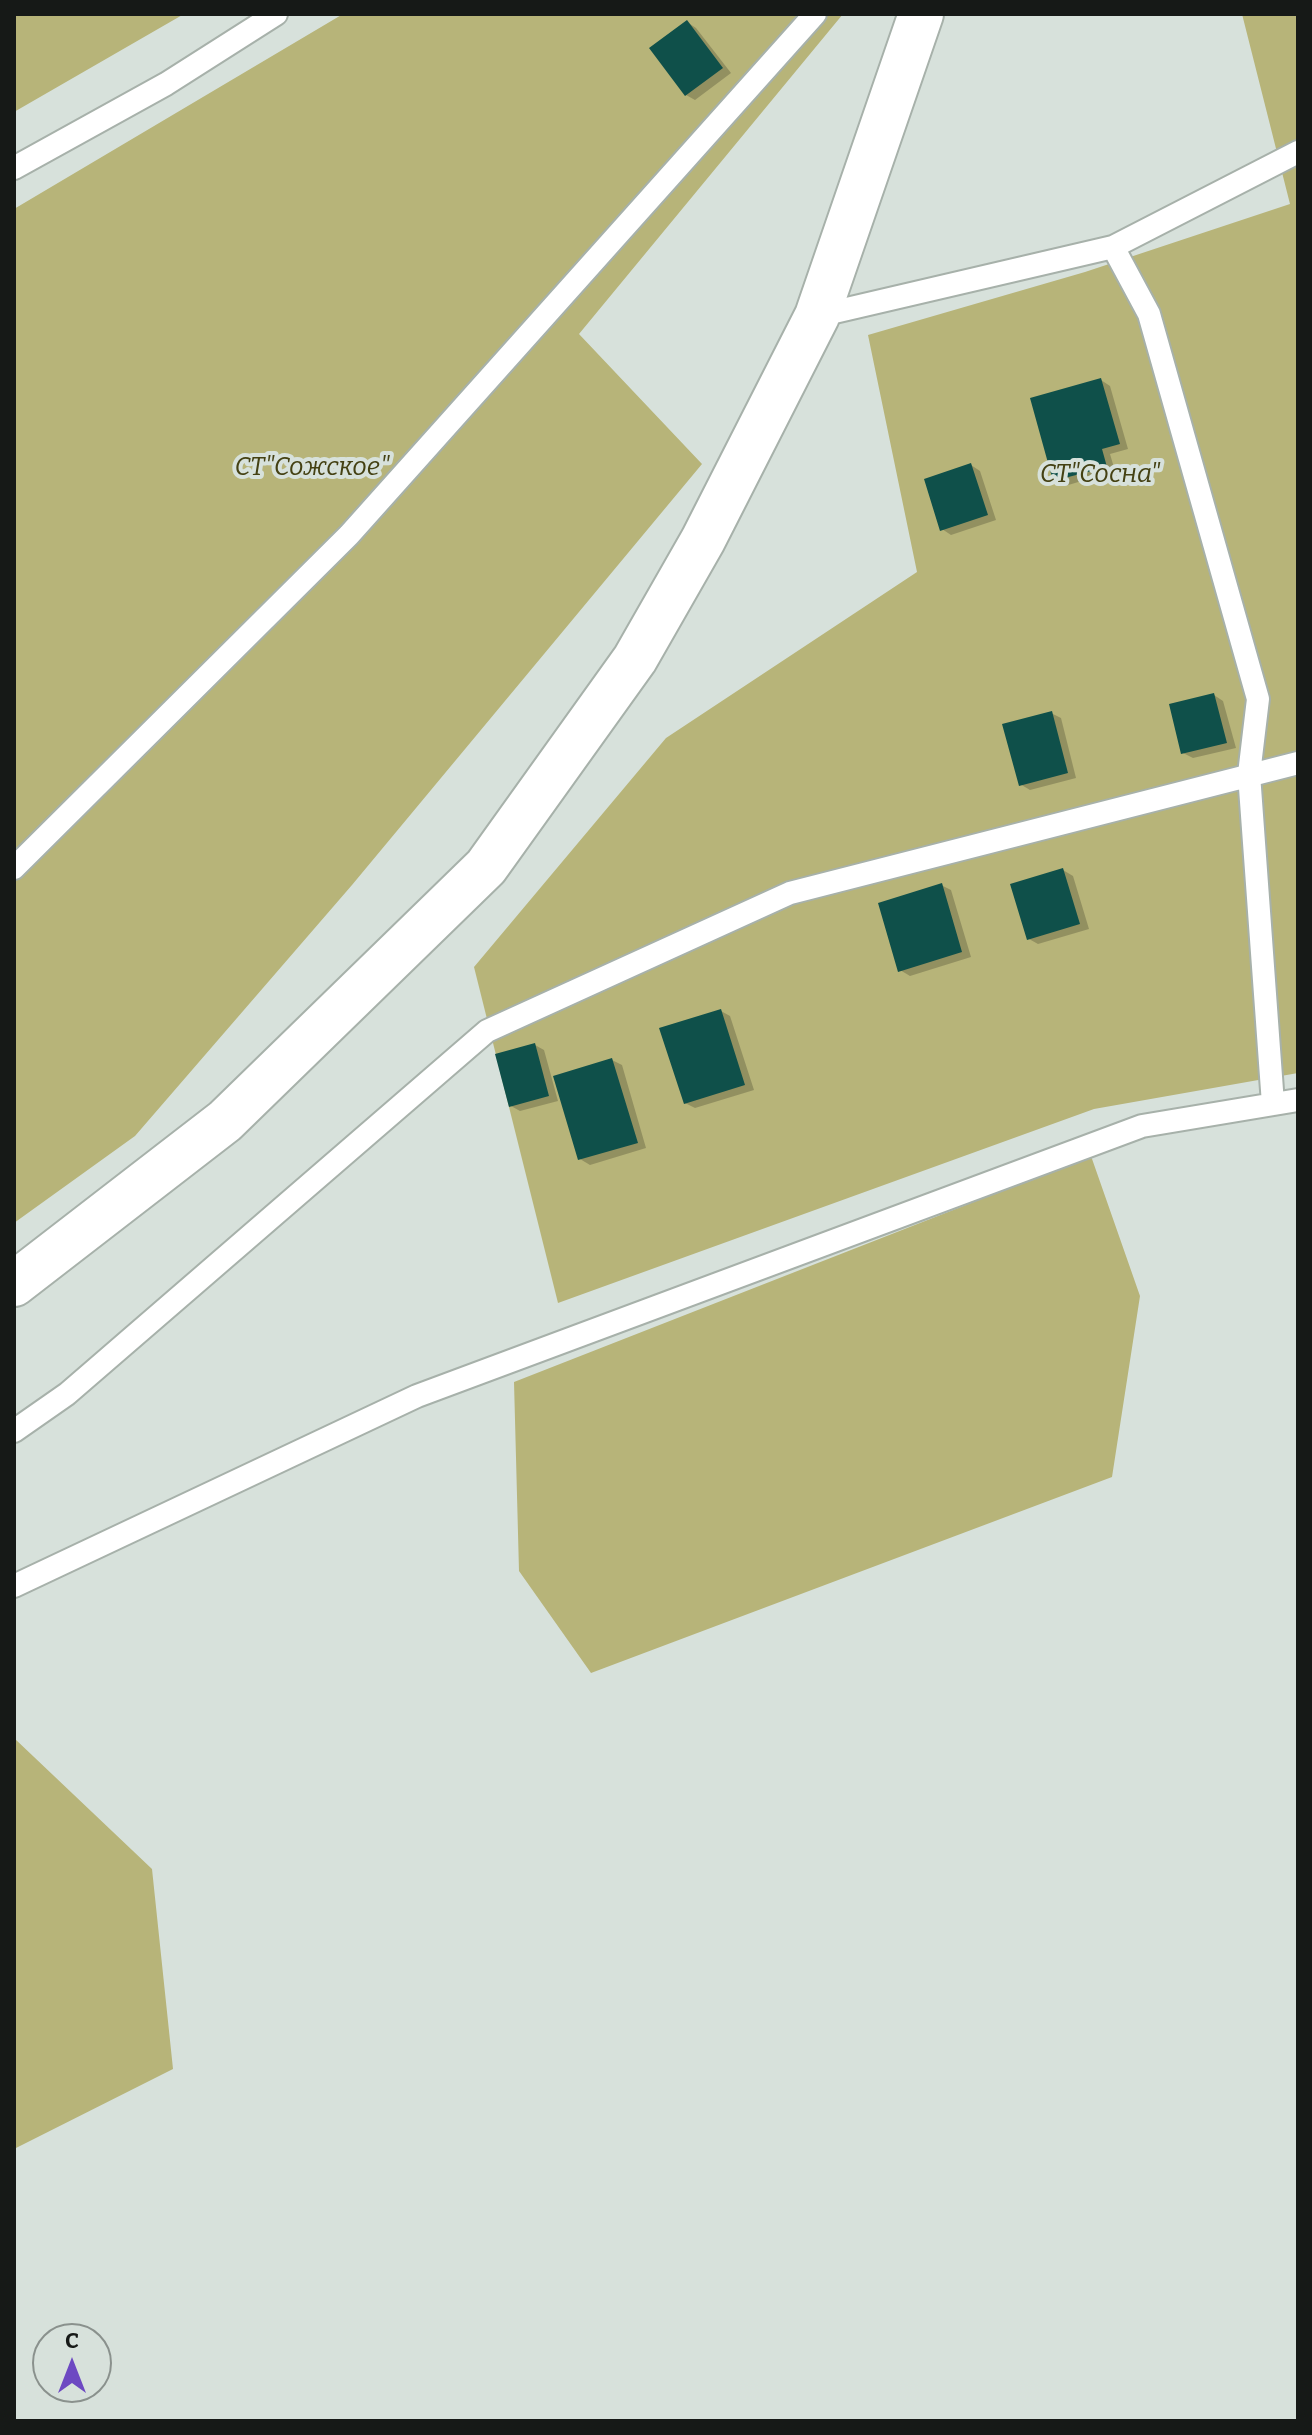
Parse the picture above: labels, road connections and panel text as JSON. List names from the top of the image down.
{
  "parks": ["СТ\"Сожское\"", "СТ\"Сосна\""],
  "north": "top"
}
